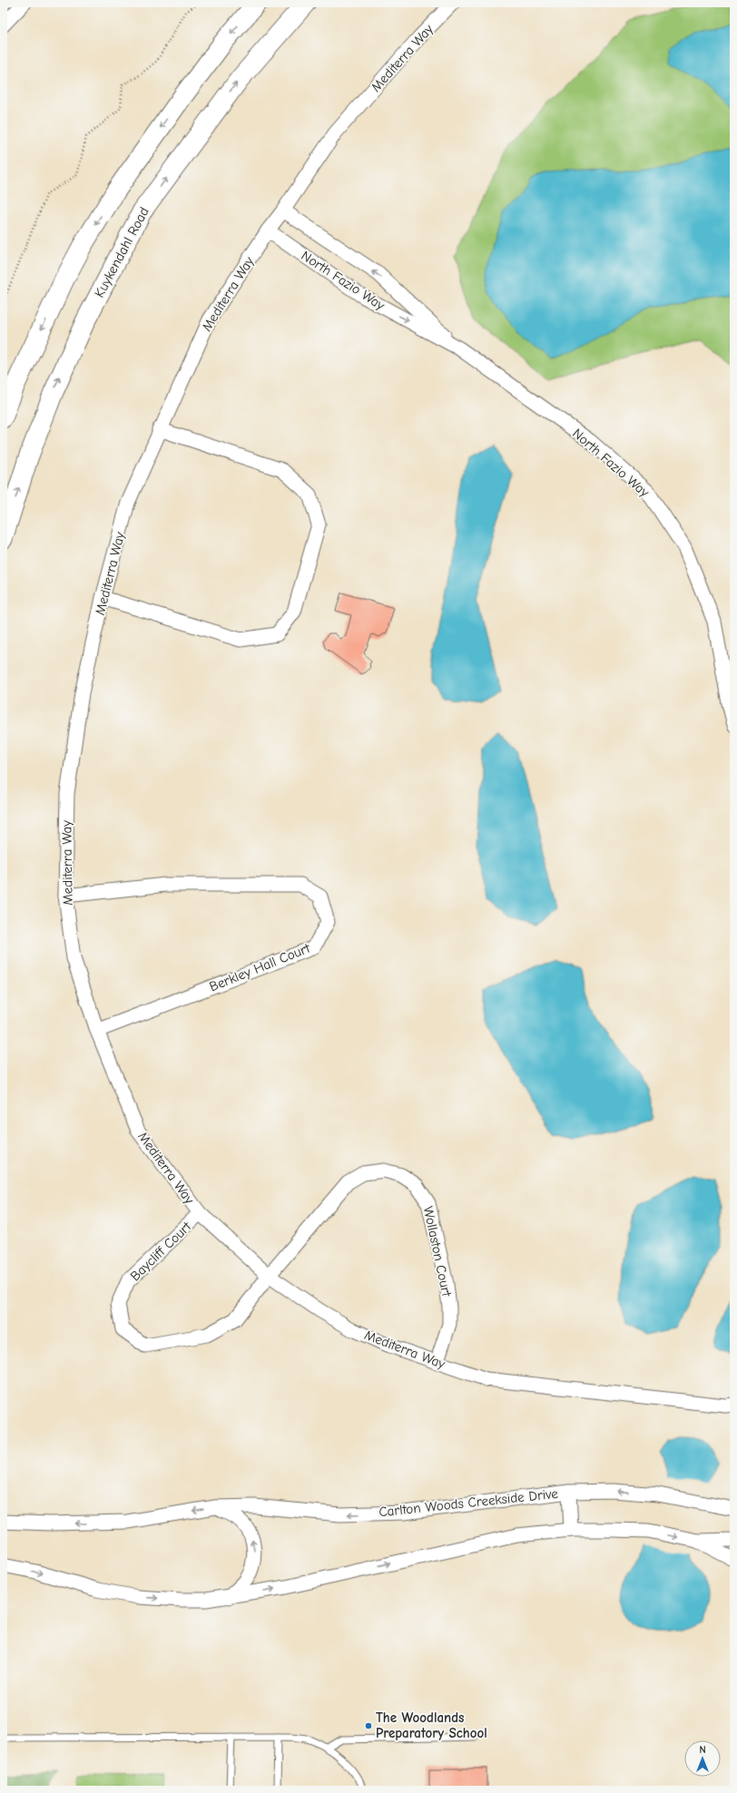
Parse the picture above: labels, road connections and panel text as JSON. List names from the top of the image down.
{
  "streets": {
    "main road": ["Kuykendahl Road"],
    "street": [
      "Mediterra Way",
      "North Fazio Way",
      "Berkley Hall Court",
      "Baycliff Court",
      "Wollaston Court",
      "Carlton Woods Creekside Drive"
    ]
  },
  "crossings": [
    ["Mediterra Way", "North Fazio Way"],
    ["Mediterra Way", "Berkley Hall Court"],
    ["Mediterra Way", "Baycliff Court"],
    ["Mediterra Way", "Wollaston Court"],
    ["Baycliff Court", "Wollaston Court"]
  ],
  "places": ["The Woodlands Preparatory School"],
  "north": "top"
}
